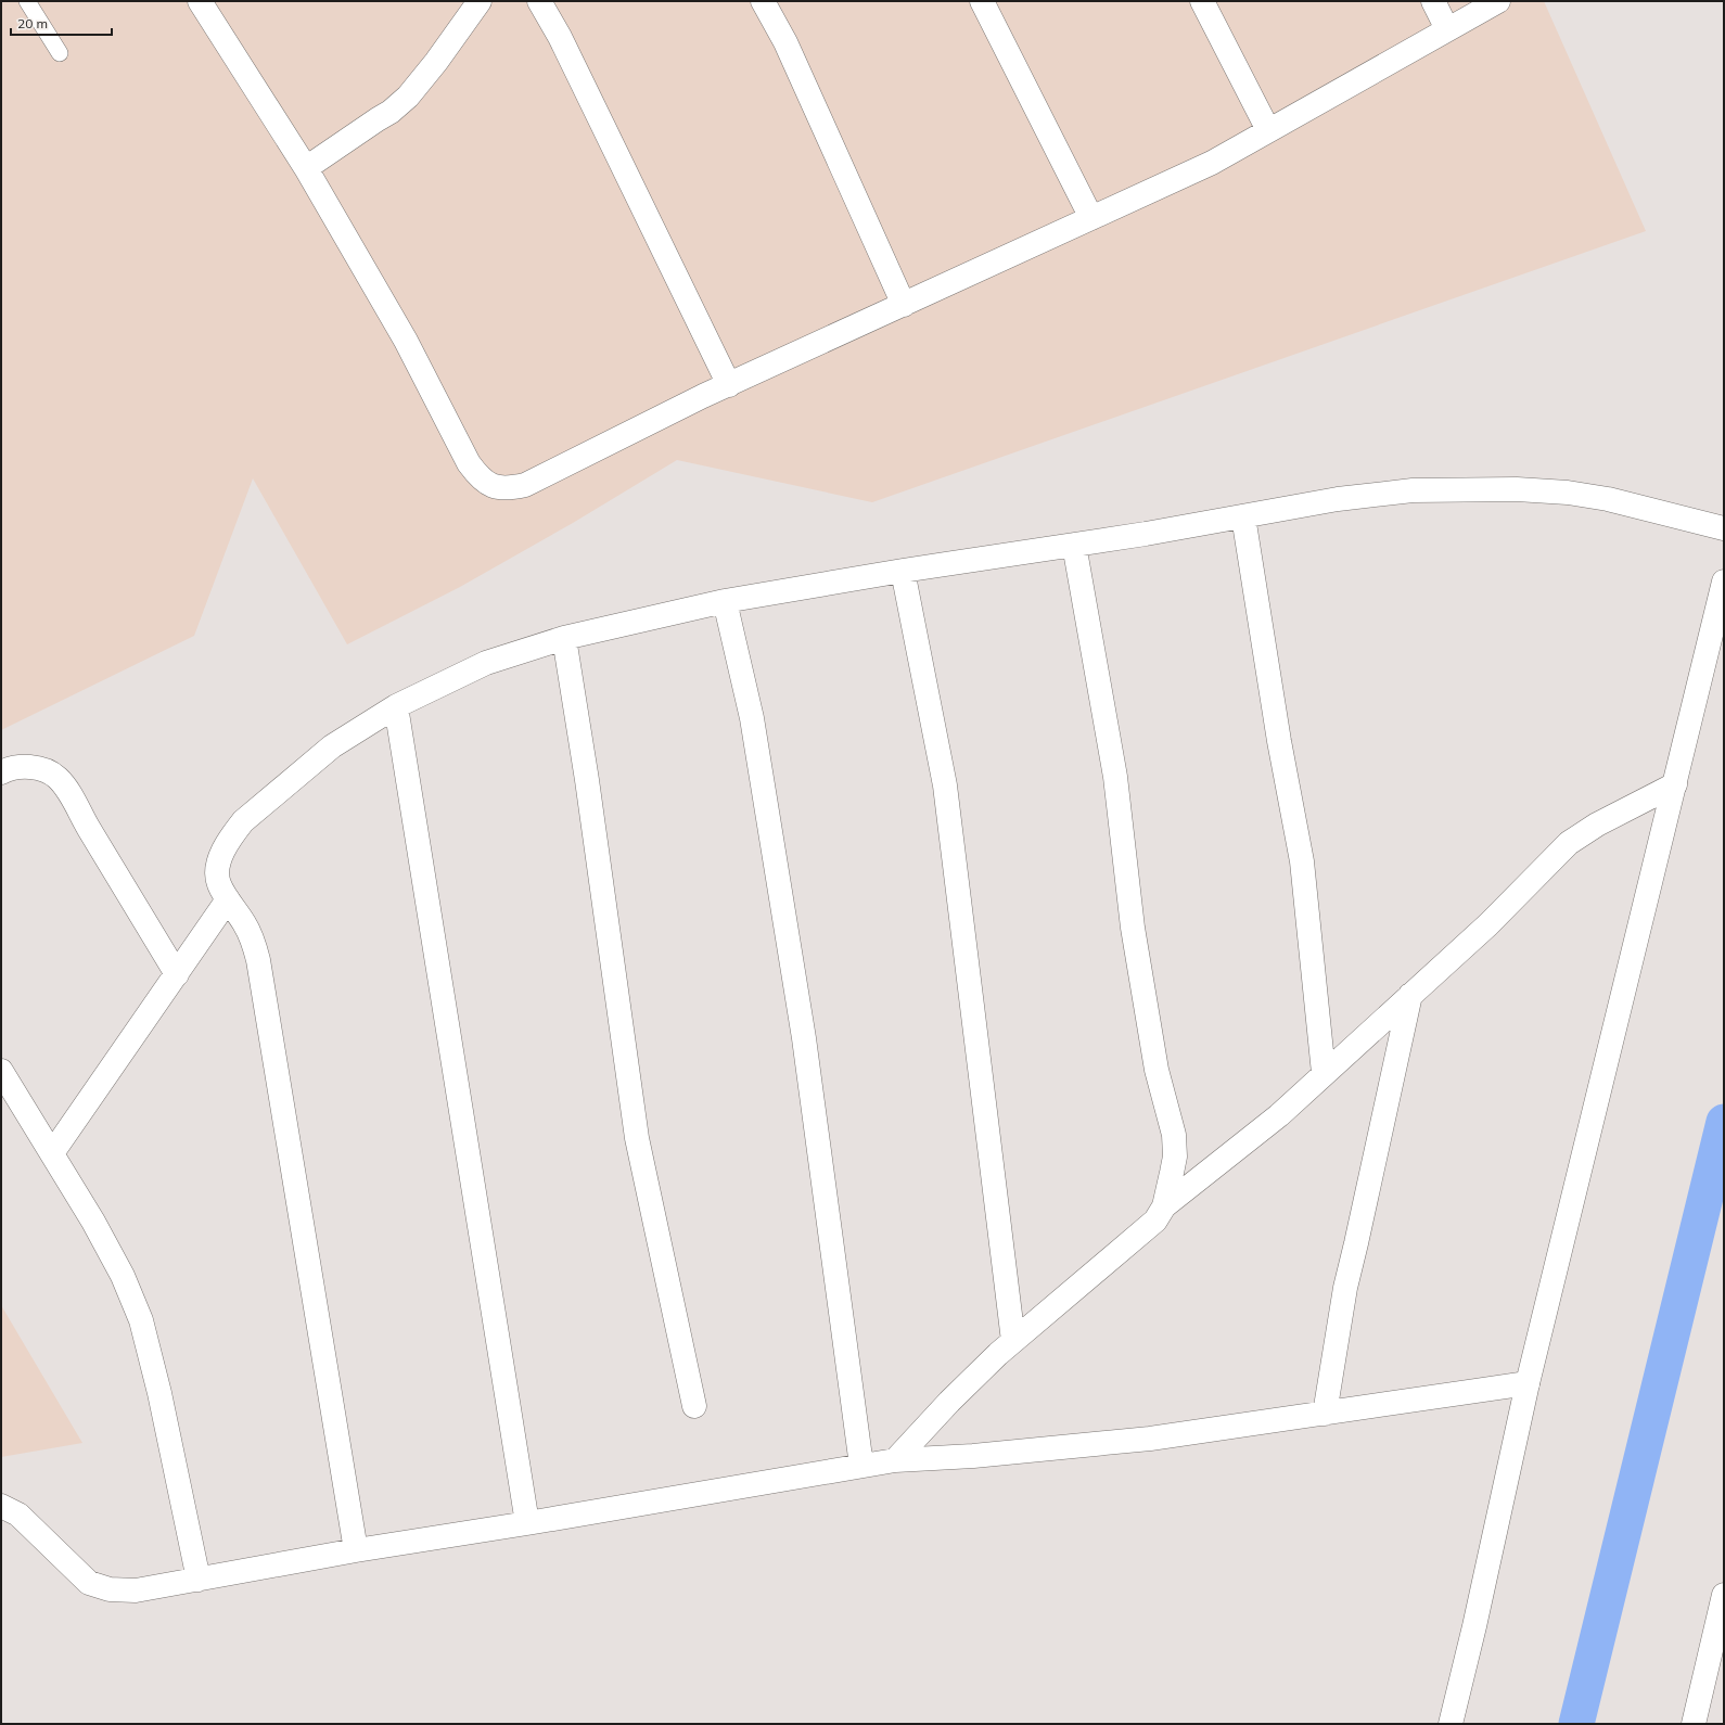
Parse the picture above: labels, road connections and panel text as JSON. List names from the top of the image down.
{
  "scale_bar": "20 m"
}
